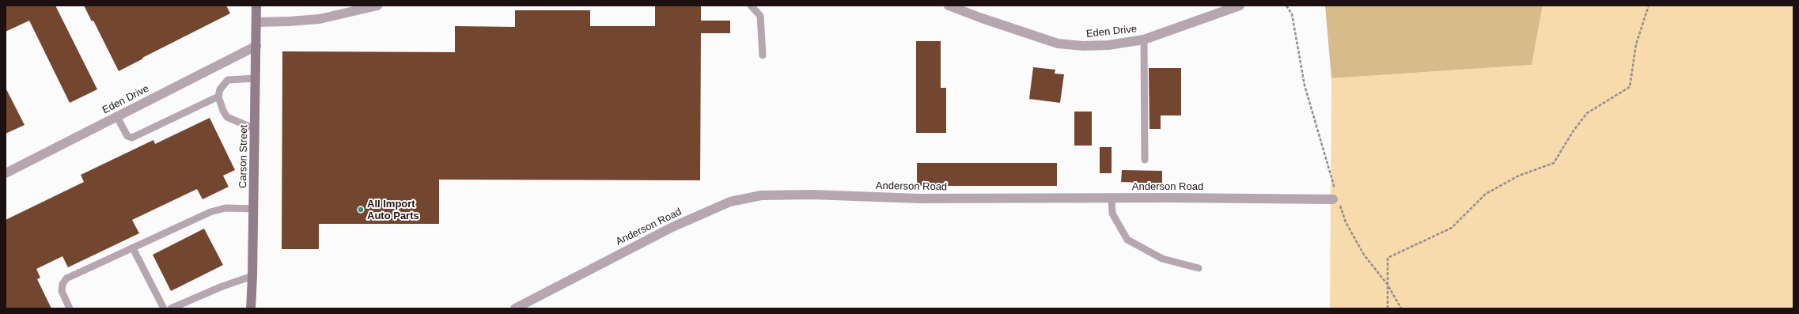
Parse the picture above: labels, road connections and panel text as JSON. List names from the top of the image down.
{
  "streets": {
    "street": ["Eden Drive", "Carson Street", "Anderson Road"]
  },
  "crossings": [
    ["Eden Drive", "Carson Street"]
  ],
  "places": ["All Import Auto Parts"]
}
